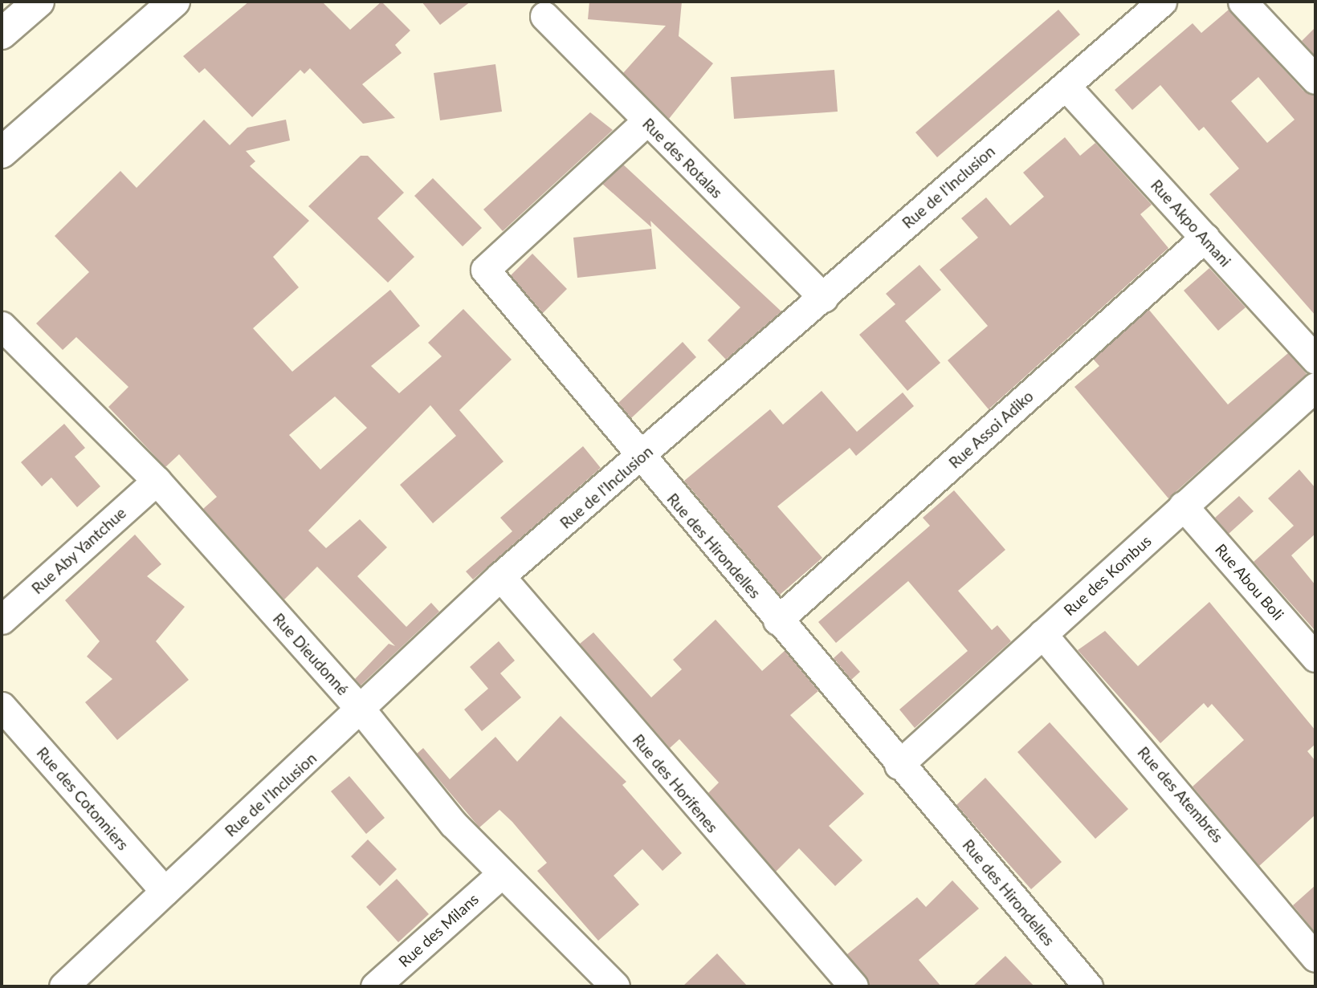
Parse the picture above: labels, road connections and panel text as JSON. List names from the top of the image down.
{
  "streets": {
    "street": [
      "Rue des Rotalas",
      "Rue de l'Inclusion",
      "Rue Akpo Amani",
      "Rue Assoi Adiko",
      "Rue des Hirondelles",
      "Rue Aby Yantchue",
      "Rue des Kombus",
      "Rue Abou Boli",
      "Rue Dieudonné",
      "Rue des Horifenes",
      "Rue des Atembrés",
      "Rue des Cotonniers",
      "Rue des Milans"
    ]
  },
  "crossings": [
    ["Rue des Rotalas", "Rue de l'Inclusion"],
    ["Rue des Rotalas", "Rue des Hirondelles"],
    ["Rue de l'Inclusion", "Rue Akpo Amani"],
    ["Rue de l'Inclusion", "Rue des Hirondelles"],
    ["Rue de l'Inclusion", "Rue Dieudonné"],
    ["Rue de l'Inclusion", "Rue des Horifenes"],
    ["Rue de l'Inclusion", "Rue des Cotonniers"],
    ["Rue Akpo Amani", "Rue Assoi Adiko"],
    ["Rue Assoi Adiko", "Rue des Hirondelles"],
    ["Rue des Hirondelles", "Rue des Kombus"],
    ["Rue Aby Yantchue", "Rue Dieudonné"],
    ["Rue des Kombus", "Rue Abou Boli"],
    ["Rue des Kombus", "Rue des Atembrés"],
    ["Rue Dieudonné", "Rue des Milans"]
  ]
}
